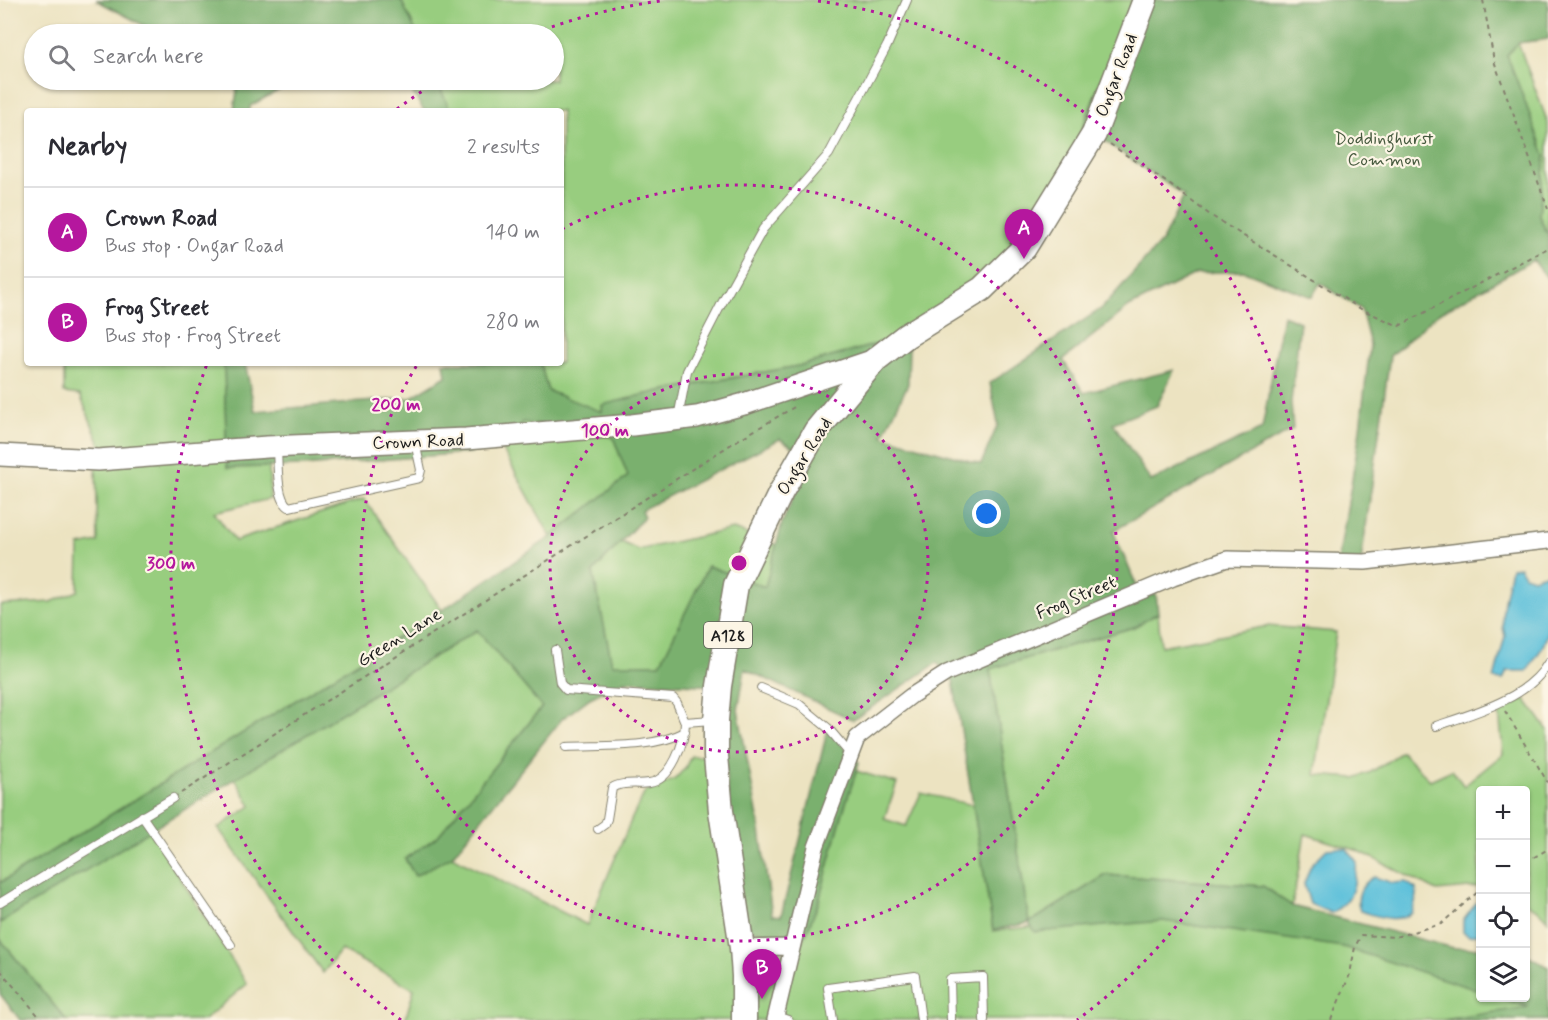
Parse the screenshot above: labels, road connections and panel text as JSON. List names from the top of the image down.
{
  "streets": {
    "main road": ["Ongar Road", "A128"],
    "street": ["Crown Road", "Frog Street"],
    "path": ["Green Lane"]
  },
  "crossings": [
    ["Ongar Road", "Crown Road"],
    ["Crown Road", "Green Lane"]
  ],
  "parks": ["Doddinghurst Common"],
  "page": {
    "search": "Search here",
    "heading": ["Nearby", "2 results"],
    "list": [
      {
        "mark": "A",
        "name": "Crown Road",
        "note": "Bus stop · Ongar Road",
        "value": "140 m"
      },
      {
        "mark": "B",
        "name": "Frog Street",
        "note": "Bus stop · Frog Street",
        "value": "280 m"
      }
    ],
    "pins": ["A", "B"],
    "map_buttons": ["+", "−"]
  },
  "rings": ["200 m", "100 m", "300 m"]
}
